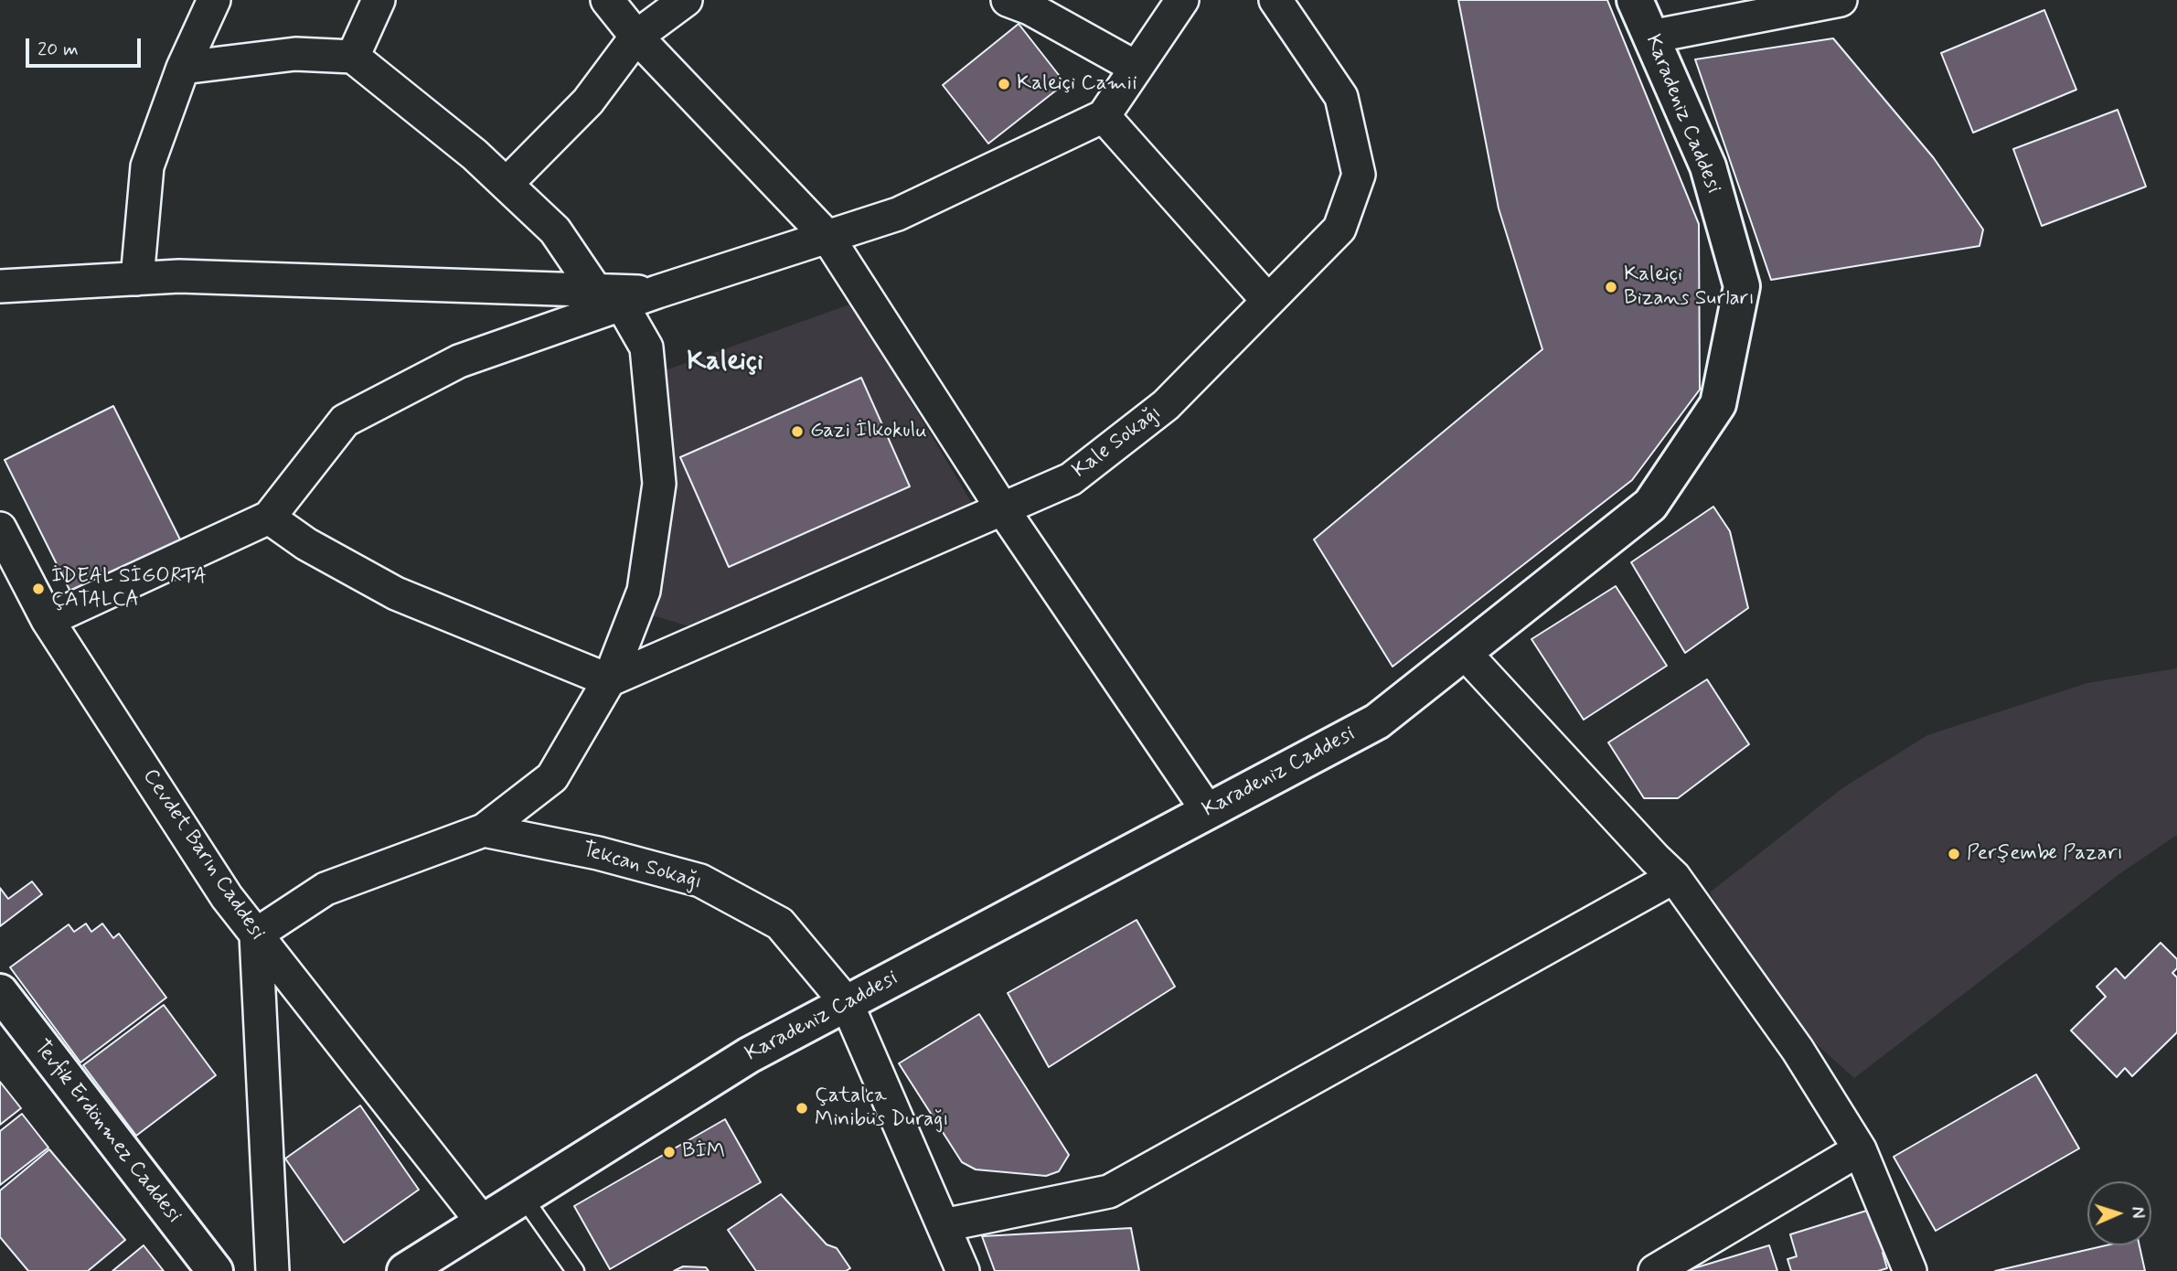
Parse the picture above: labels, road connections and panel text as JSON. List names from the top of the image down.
{
  "streets": {
    "street": [
      "Karadeniz Caddesi",
      "Kale Sokağı",
      "Cevdet Barın Caddesi",
      "Tekcan Sokağı",
      "Tevfik Erdönmez Caddesi"
    ]
  },
  "crossings": [
    ["Karadeniz Caddesi", "Cevdet Barın Caddesi"],
    ["Karadeniz Caddesi", "Tekcan Sokağı"]
  ],
  "districts": ["Kaleiçi"],
  "places": [
    "Kaleiçi Camii",
    "Kaleiçi Bizans Surları",
    "Gazi İlkokulu",
    "İDEAL SİGORTA ÇATALCA",
    "Perşembe Pazarı",
    "Çatalca Minibüs Durağı",
    "BİM"
  ],
  "scale_bar": "20 m",
  "north": "right"
}
